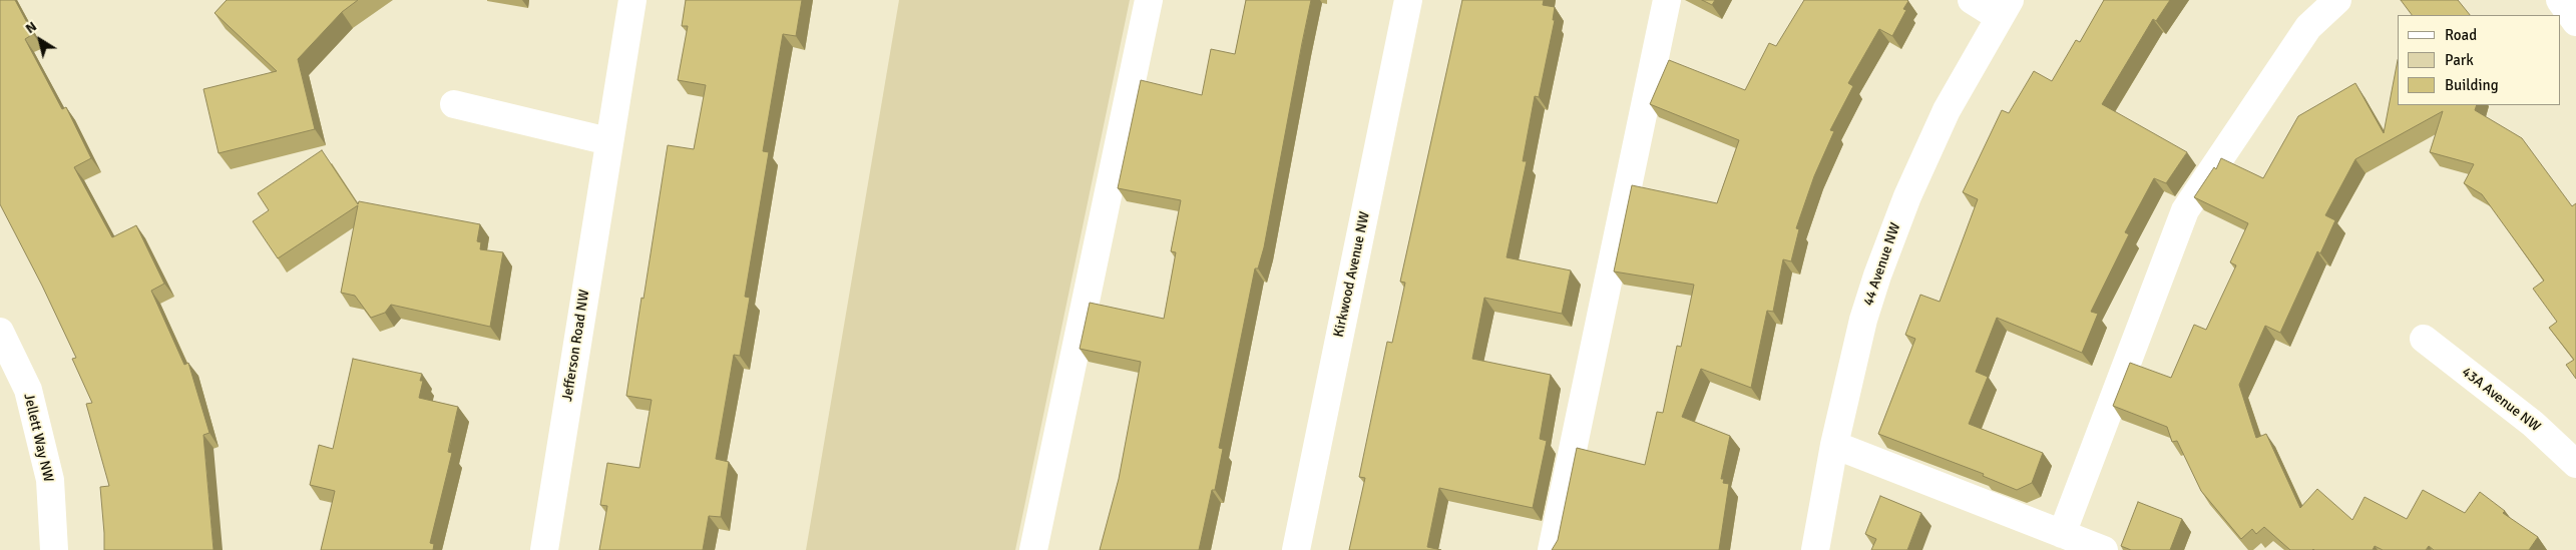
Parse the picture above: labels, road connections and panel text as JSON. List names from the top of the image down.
{
  "streets": {
    "street": [
      "44 Avenue NW",
      "Kirkwood Avenue NW",
      "Jefferson Road NW",
      "43A Avenue NW",
      "Jellett Way NW"
    ]
  },
  "legend": ["Road", "Park", "Building"],
  "north": "top left"
}
